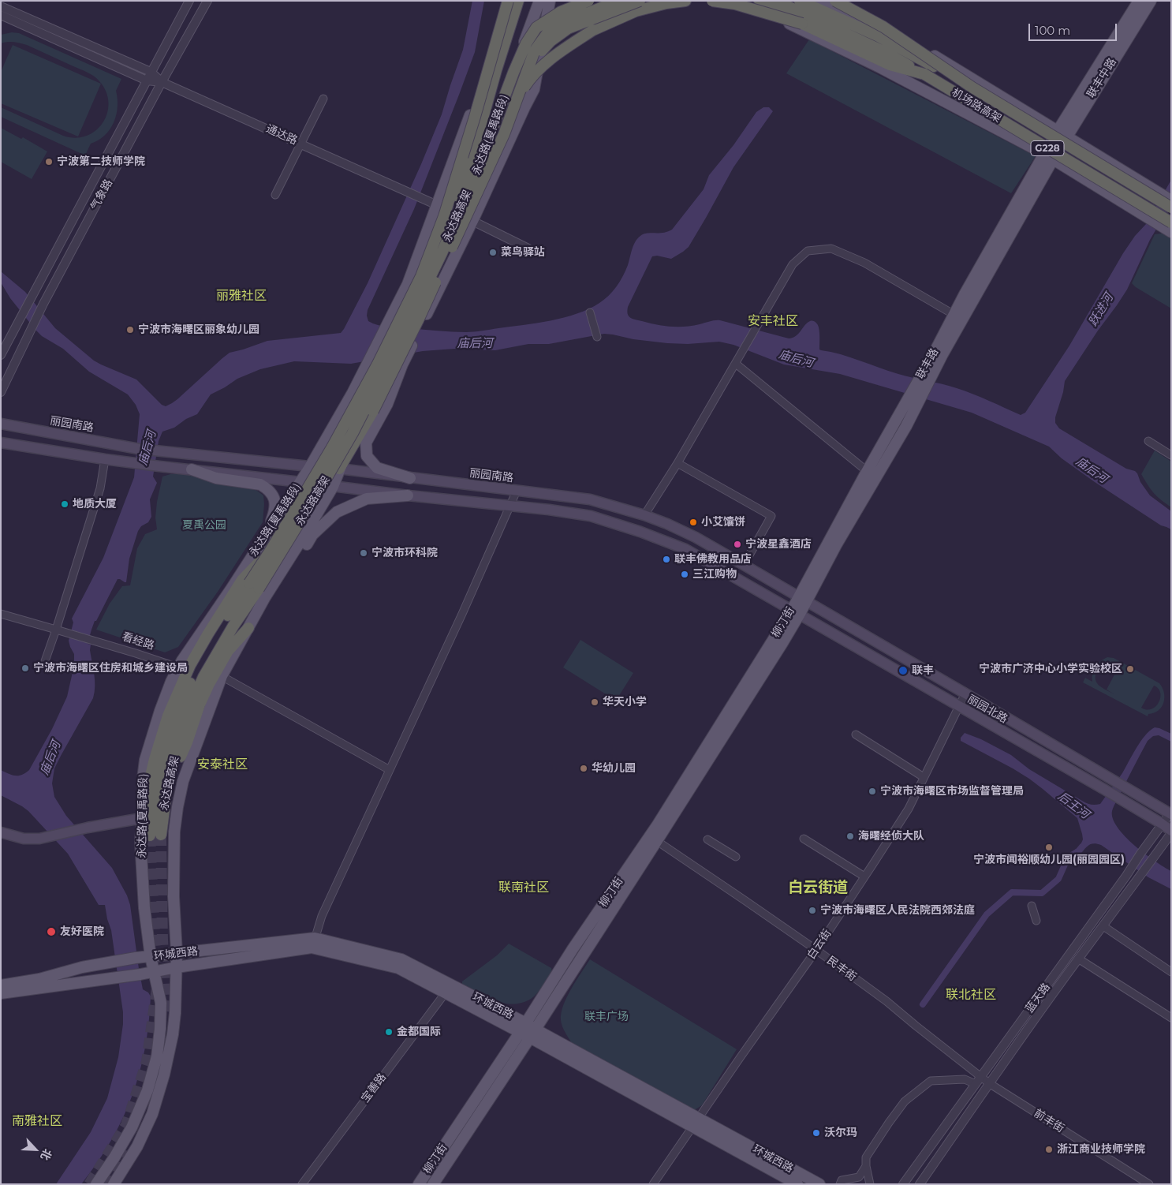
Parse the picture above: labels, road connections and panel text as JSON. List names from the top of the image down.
{
  "streets": {
    "highway": ["机场路高架", "G228", "永达路高架"],
    "main road": [
      "联丰中路",
      "永达路(夏禹路段)",
      "联丰路",
      "丽园南路",
      "柳汀街",
      "丽园北路",
      "环城西路"
    ],
    "street": [
      "通达路",
      "气象路",
      "看经路",
      "白云街",
      "民丰街",
      "蓝天路",
      "宝善路",
      "前丰街"
    ]
  },
  "crossings": [
    ["联丰中路", "联丰路"],
    ["通达路", "永达路(夏禹路段)"],
    ["通达路", "气象路"],
    ["永达路(夏禹路段)", "丽园南路"],
    ["永达路(夏禹路段)", "看经路"],
    ["永达路(夏禹路段)", "环城西路"],
    ["联丰路", "丽园南路"],
    ["联丰路", "柳汀街"],
    ["联丰路", "丽园北路"],
    ["丽园南路", "柳汀街"],
    ["丽园南路", "丽园北路"],
    ["柳汀街", "丽园北路"],
    ["柳汀街", "环城西路"],
    ["柳汀街", "民丰街"],
    ["丽园北路", "白云街"],
    ["丽园北路", "蓝天路"],
    ["白云街", "环城西路"],
    ["白云街", "民丰街"],
    ["环城西路", "宝善路"],
    ["民丰街", "蓝天路"],
    ["民丰街", "前丰街"],
    ["蓝天路", "前丰街"]
  ],
  "districts": [
    "丽雅社区",
    "安丰社区",
    "安泰社区",
    "联南社区",
    "白云街道",
    "联北社区",
    "南雅社区"
  ],
  "water": ["跃进河", "庙后河", "后王河"],
  "parks": ["夏禹公园", "联丰广场"],
  "places": [
    "宁波第二技师学院",
    "菜鸟驿站",
    "宁波市海曙区丽象幼儿园",
    "地质大厦",
    "小艾馕饼",
    "宁波星鑫酒店",
    "宁波市环科院",
    "联丰佛教用品店",
    "三江购物",
    "宁波市海曙区住房和城乡建设局",
    "宁波市广济中心小学实验校区",
    "联丰",
    "华天小学",
    "华幼儿园",
    "宁波市海曙区市场监督管理局",
    "海曙经侦大队",
    "宁波市闻裕顺幼儿园(丽园园区)",
    "宁波市海曙区人民法院西郊法庭",
    "友好医院",
    "金都国际",
    "沃尔玛",
    "浙江商业技师学院"
  ],
  "scale_bar": "100 m",
  "north": "bottom right"
}
